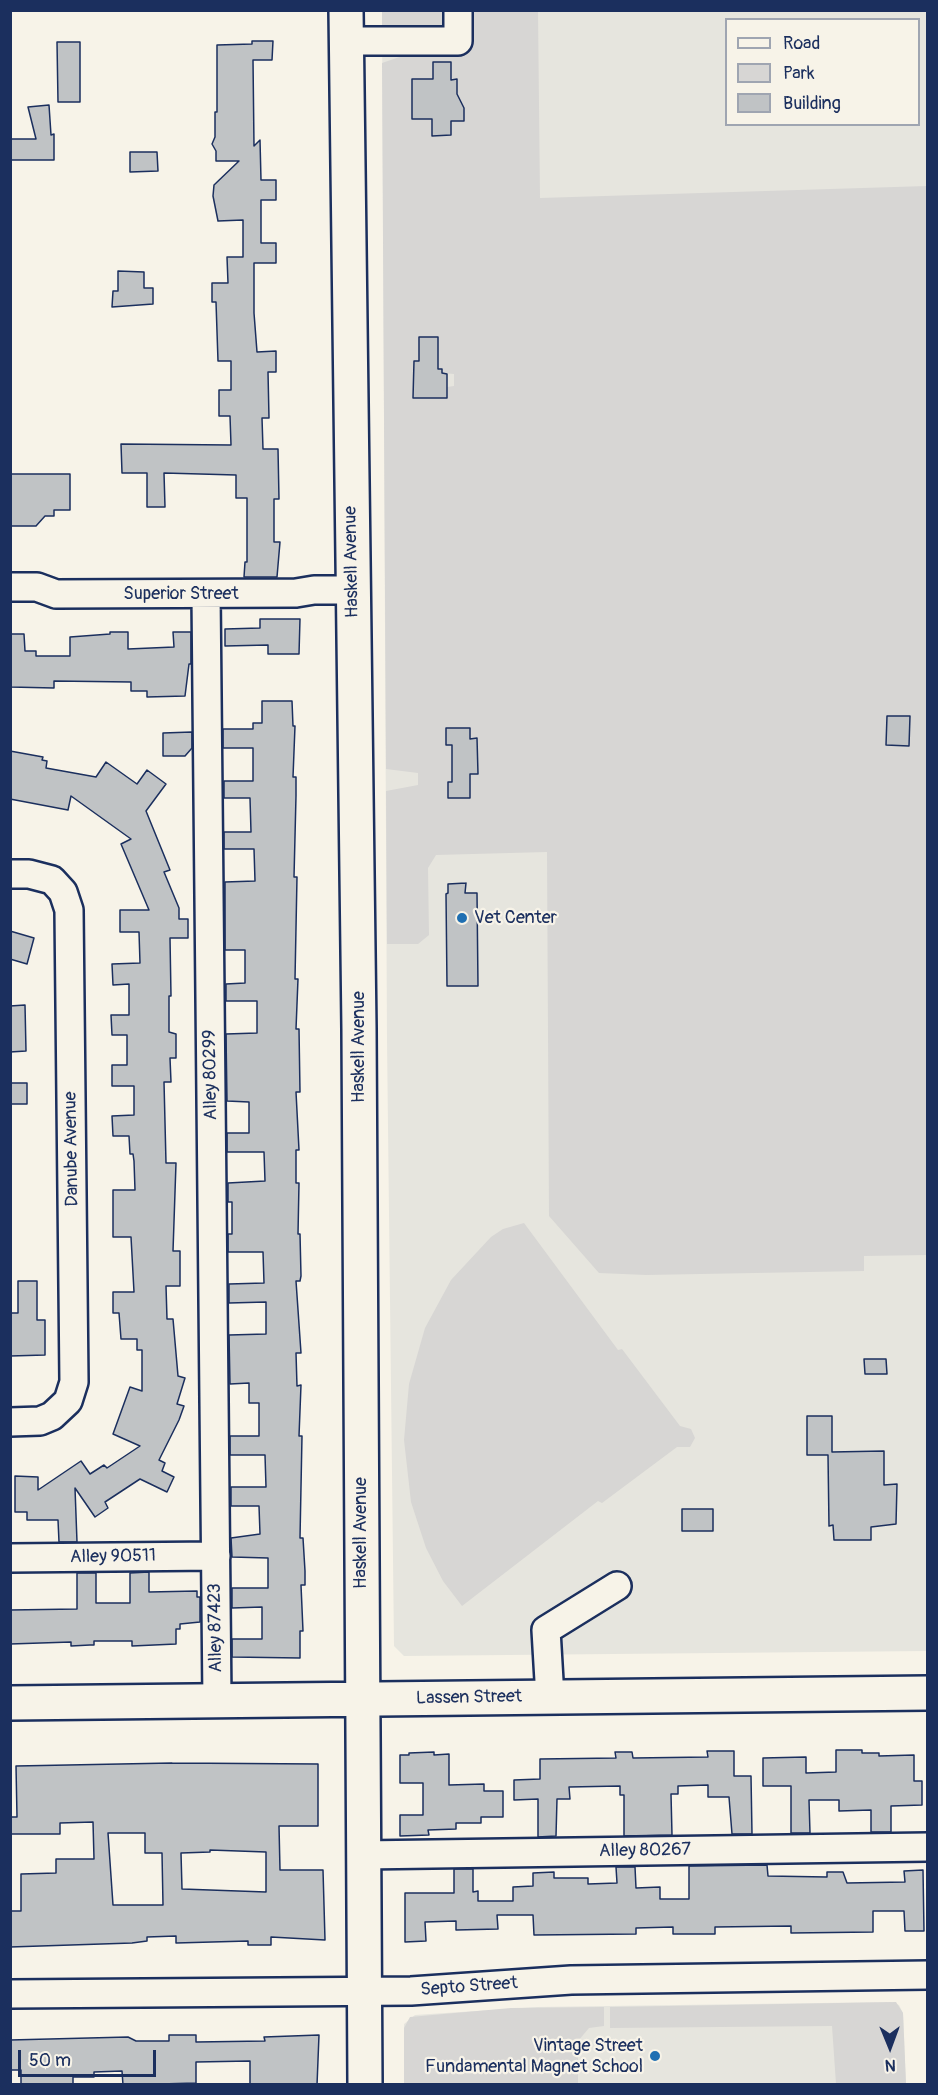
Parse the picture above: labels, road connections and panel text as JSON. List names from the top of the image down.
{
  "streets": {
    "main road": ["Haskell Avenue", "Lassen Street"],
    "street": [
      "Superior Street",
      "Alley 80299",
      "Danube Avenue",
      "Alley 90511",
      "Alley 87423",
      "Alley 80267",
      "Septo Street"
    ]
  },
  "crossings": [
    ["Haskell Avenue", "Superior Street"],
    ["Haskell Avenue", "Lassen Street"],
    ["Haskell Avenue", "Alley 80267"],
    ["Haskell Avenue", "Septo Street"],
    ["Superior Street", "Alley 80299"],
    ["Alley 80299", "Alley 90511"],
    ["Alley 80299", "Alley 87423"],
    ["Alley 90511", "Alley 87423"],
    ["Alley 87423", "Lassen Street"]
  ],
  "places": ["Vet Center", "Vintage Street Fundamental Magnet School"],
  "legend": ["Road", "Park", "Building"],
  "scale_bar": "50 m",
  "north": "bottom"
}
